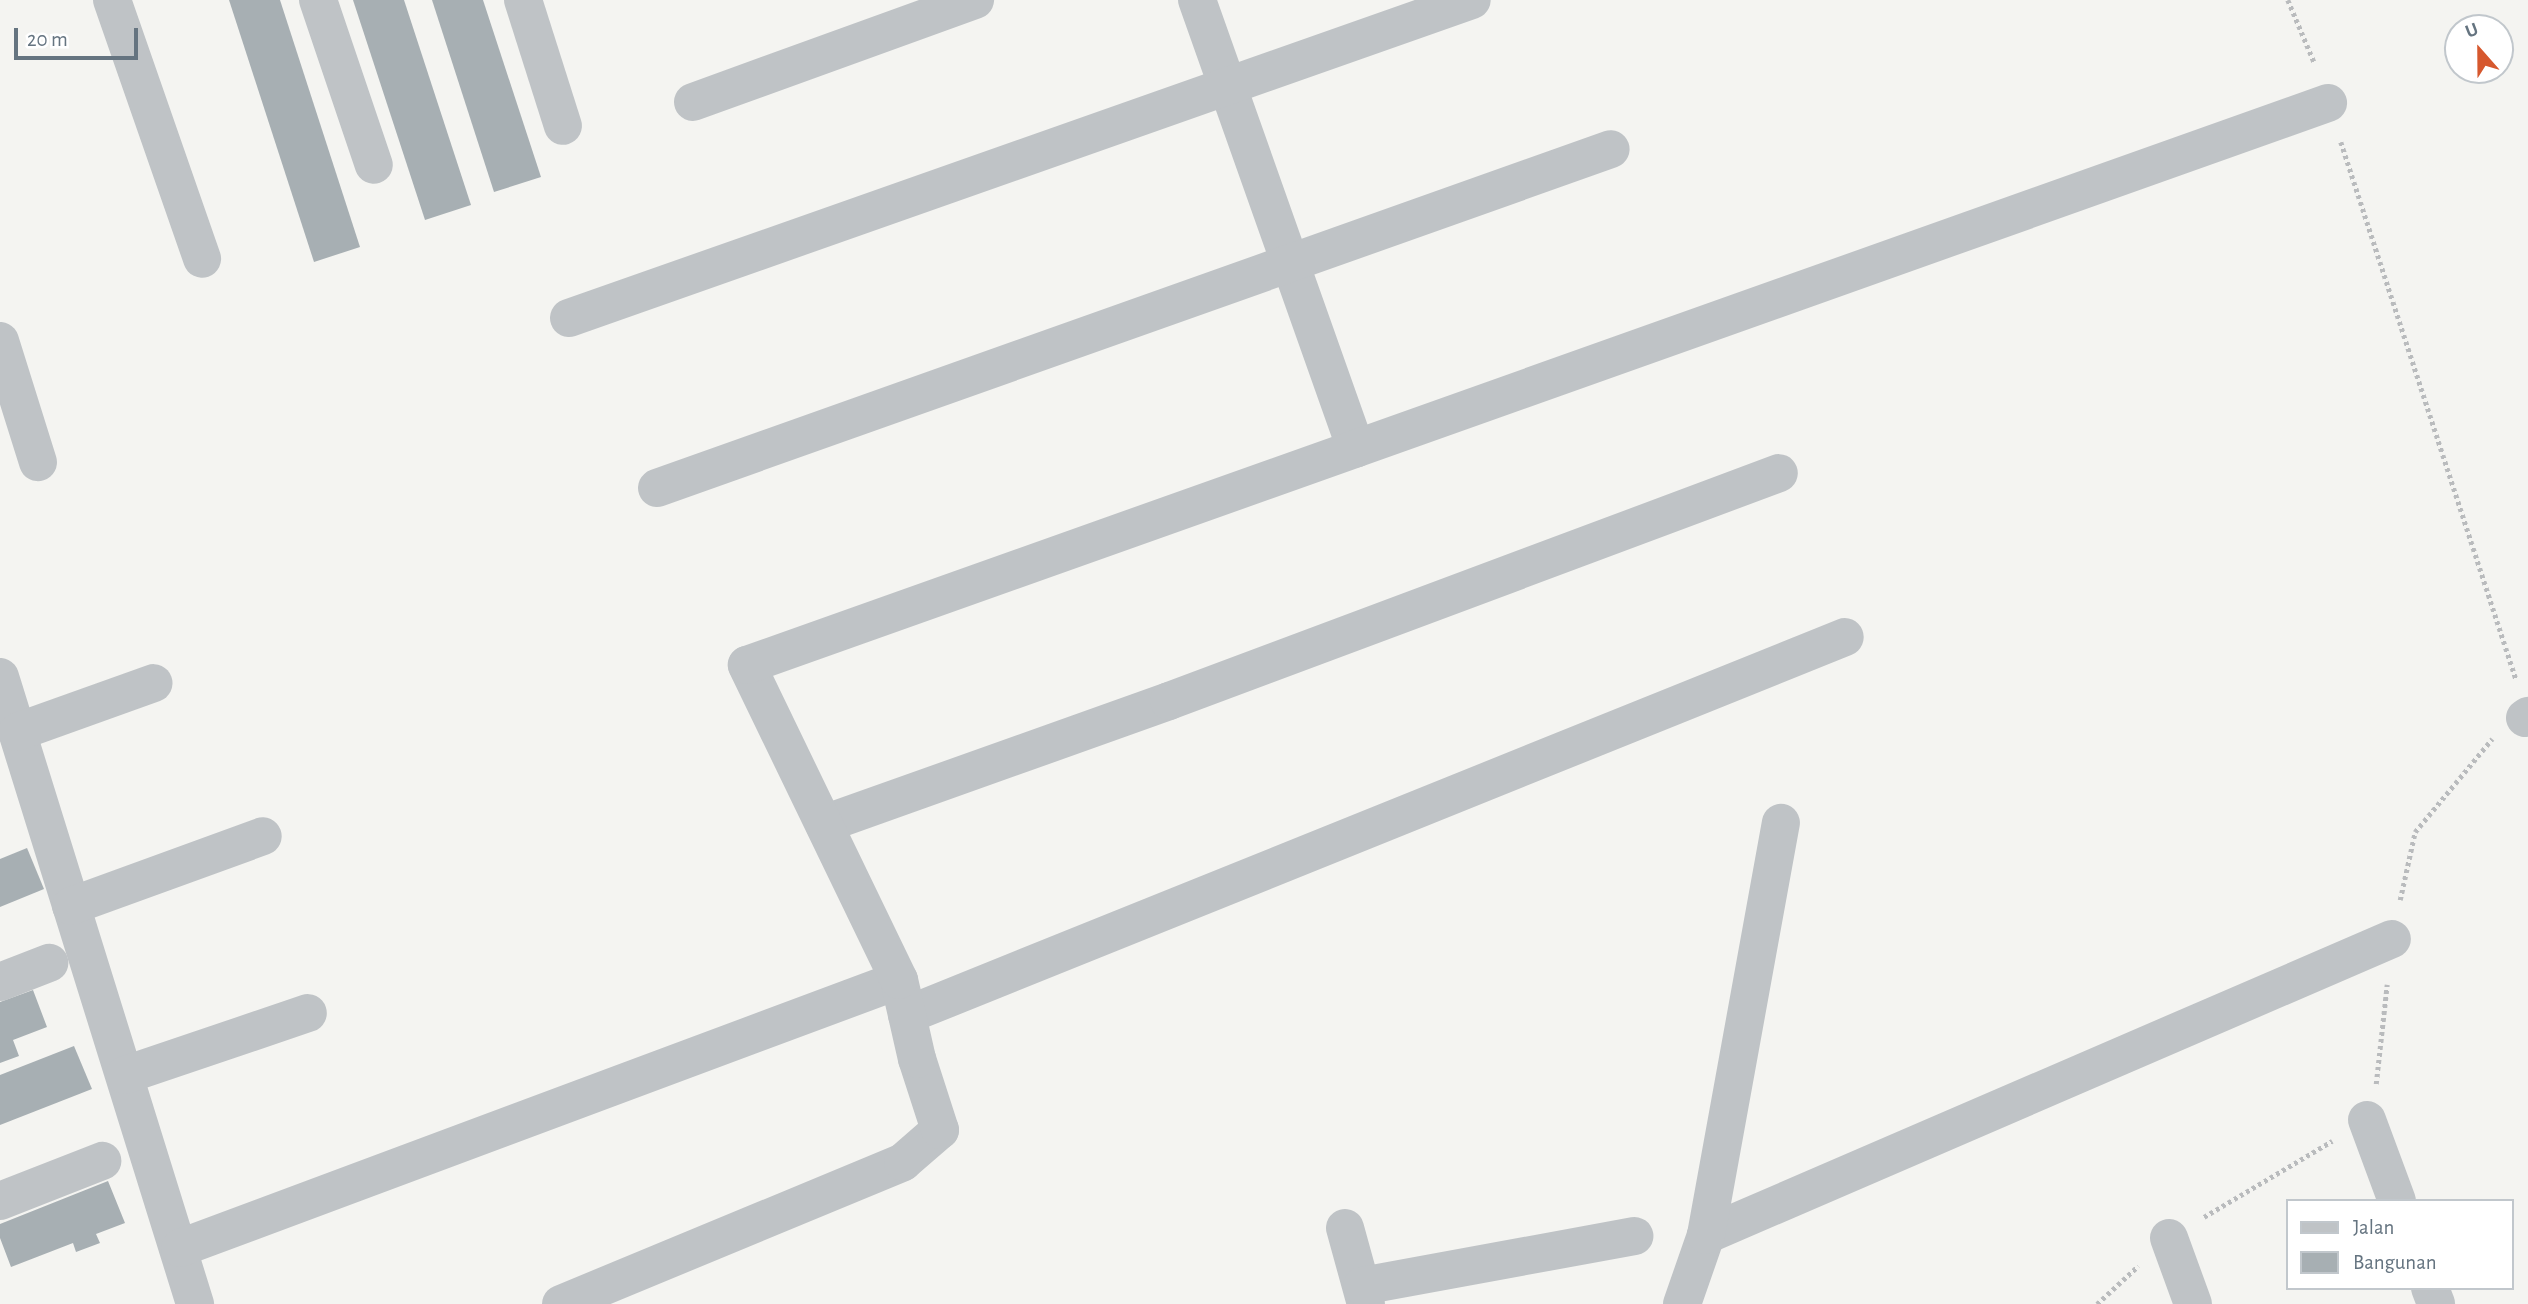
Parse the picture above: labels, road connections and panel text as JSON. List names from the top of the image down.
{
  "legend": ["Jalan", "Bangunan"],
  "scale_bar": "20 m",
  "north": "top"
}
